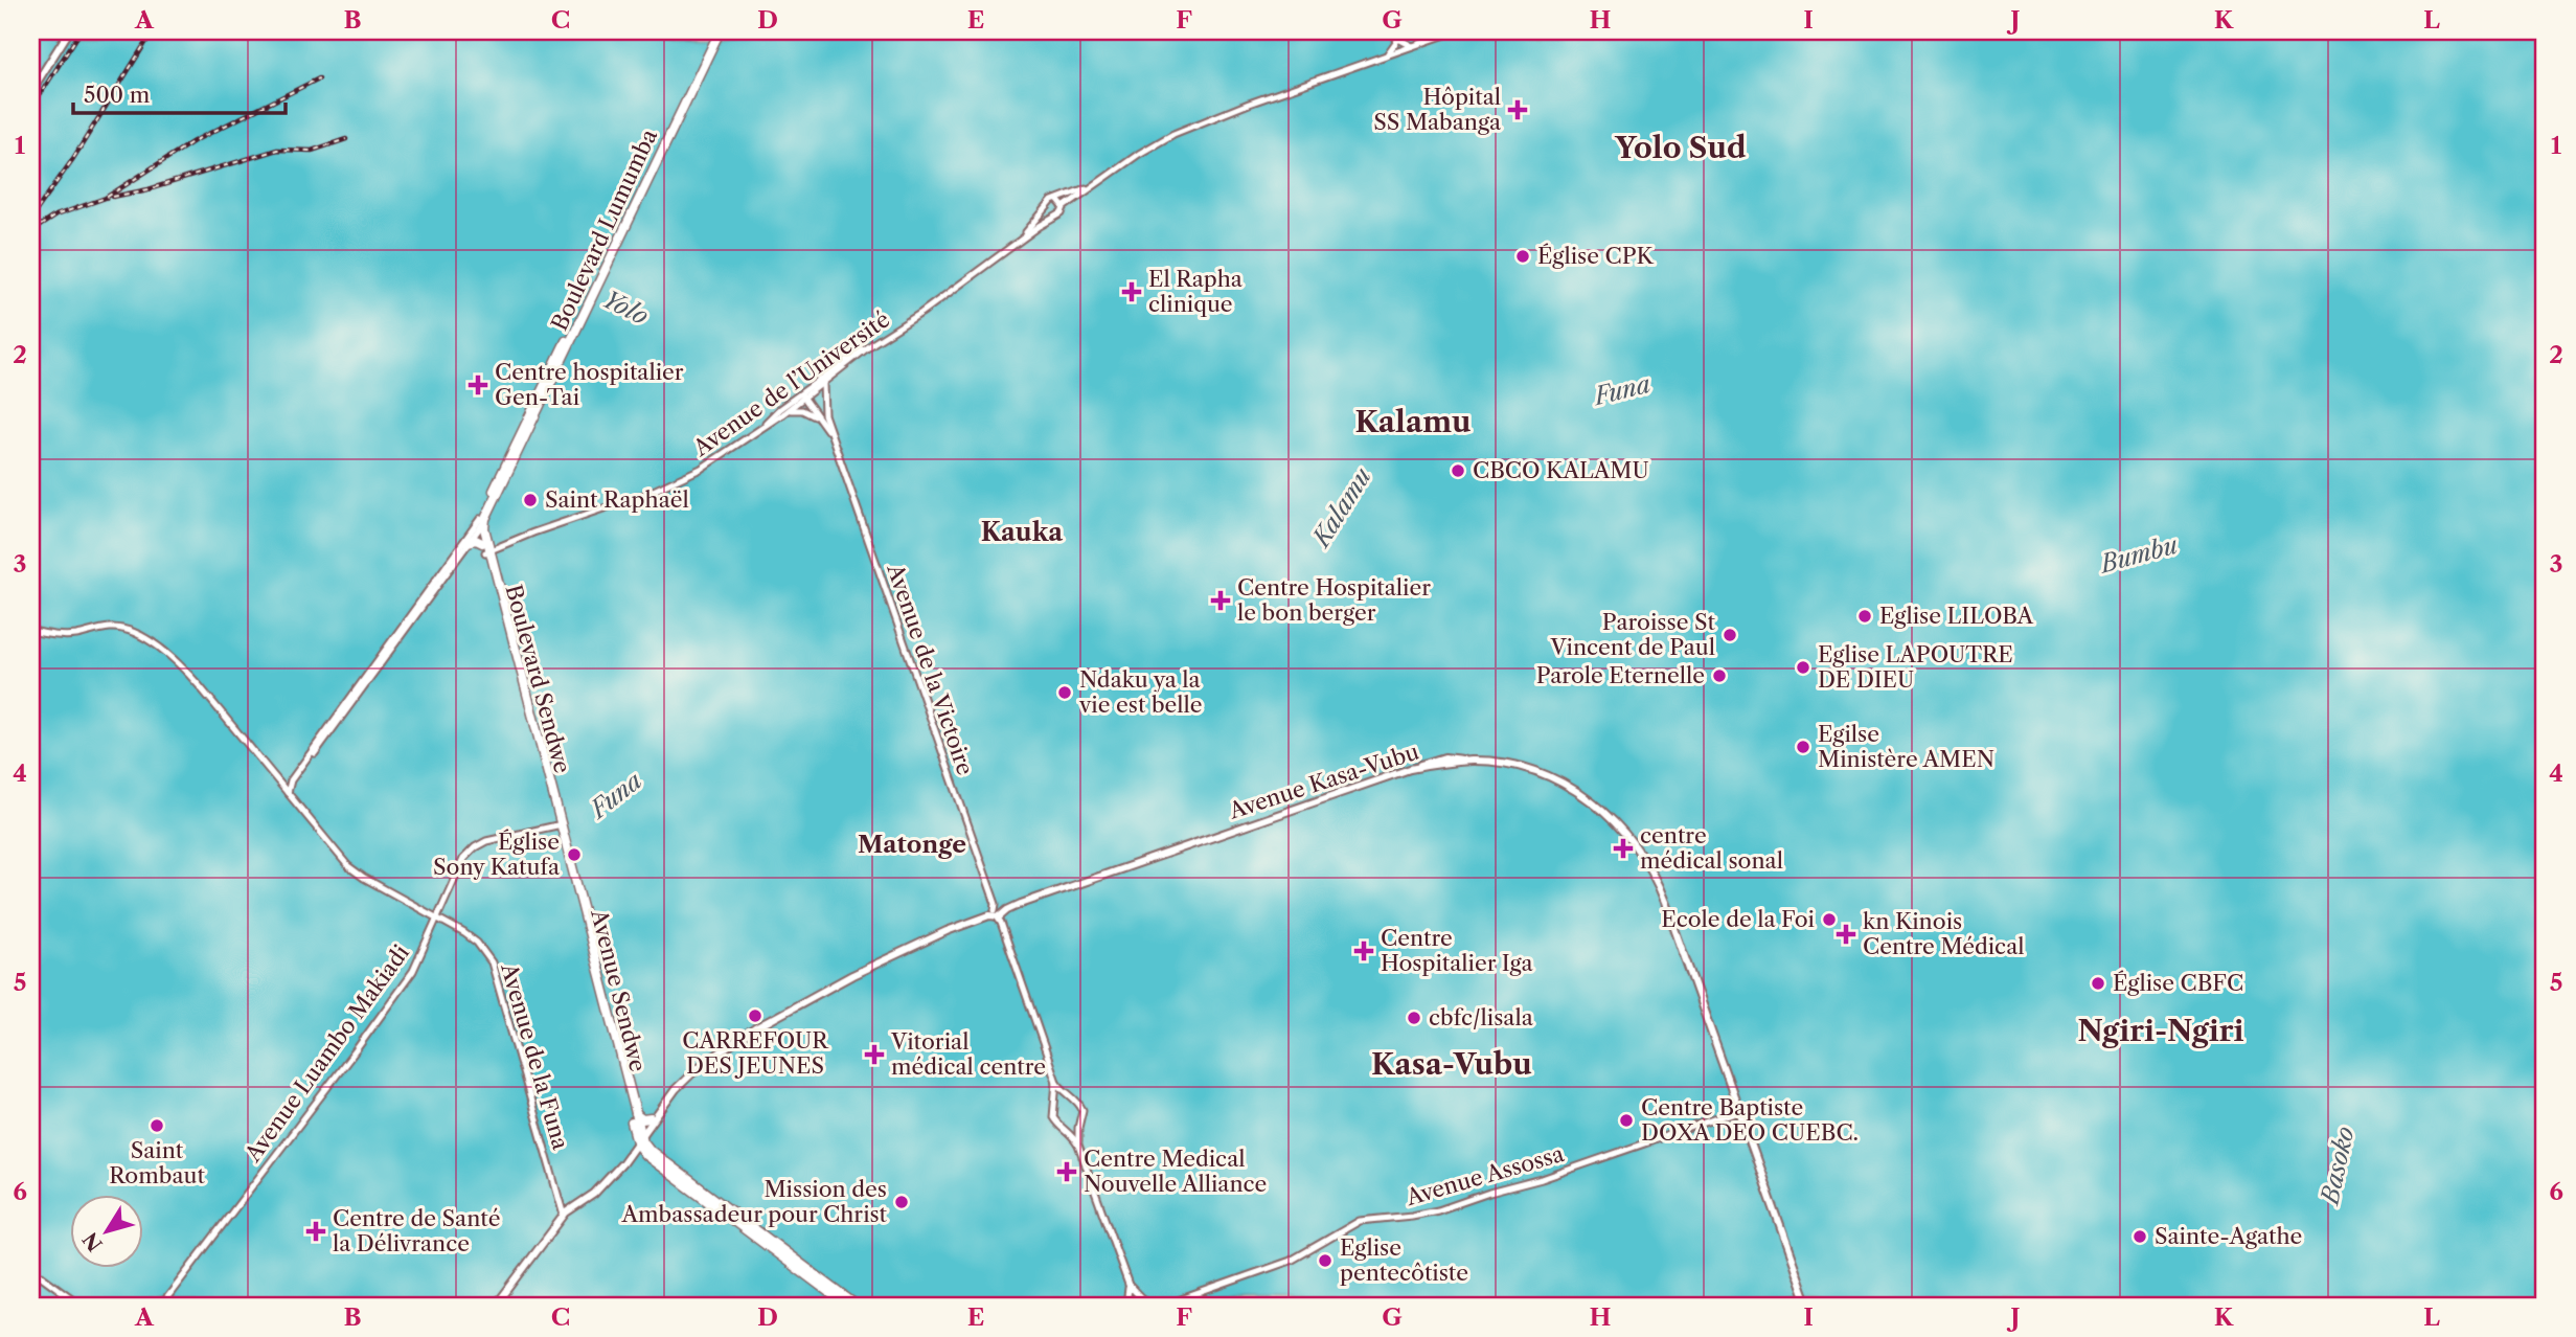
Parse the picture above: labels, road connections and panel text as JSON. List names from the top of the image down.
{
  "streets": {
    "highway": ["Boulevard Lumumba", "Boulevard Sendwe", "Avenue Sendwe"],
    "main road": [
      "Avenue de l’Université",
      "Avenue de la Victoire",
      "Avenue Kasa-Vubu",
      "Avenue Luambo Makiadi",
      "Avenue de la Funa",
      "Avenue Assossa"
    ]
  },
  "crossings": [
    ["Boulevard Lumumba", "Avenue de la Funa"],
    ["Avenue de l’Université", "Boulevard Sendwe"],
    ["Avenue de la Victoire", "Avenue Kasa-Vubu"],
    ["Boulevard Sendwe", "Avenue Sendwe"],
    ["Boulevard Sendwe", "Avenue Luambo Makiadi"],
    ["Avenue Kasa-Vubu", "Avenue Sendwe"],
    ["Avenue Kasa-Vubu", "Avenue Assossa"],
    ["Avenue Luambo Makiadi", "Avenue de la Funa"]
  ],
  "districts": [
    "Yolo Sud",
    "Kalamu",
    "Kauka",
    "Matonge",
    "Ngiri-Ngiri",
    "Kasa-Vubu"
  ],
  "water": [
    "Yolo",
    "Funa",
    "Kalamu",
    "Bumbu",
    "Basoko"
  ],
  "places": {
    "health": [
      "Hôpital SS Mabanga",
      "El Rapha clinique",
      "Centre hospitalier Gen-Tai",
      "Centre Hospitalier le bon berger",
      "centre médical sonal",
      "kn Kinois Centre Médical",
      "Centre Hospitalier Iga",
      "Vitorial médical centre",
      "Centre Medical Nouvelle Alliance",
      "Centre de Santé la Délivrance"
    ],
    "other": [
      "Église CPK",
      "CBCO KALAMU",
      "Saint Raphaël",
      "Eglise LILOBA",
      "Paroisse St Vincent de Paul",
      "Eglise LAPOUTRE DE DIEU",
      "Parole Eternelle",
      "Ndaku ya la vie est belle",
      "Egilse Ministère AMEN",
      "Église Sony Katufa",
      "Ecole de la Foi",
      "Église CBFC",
      "CARREFOUR DES JEUNES",
      "cbfc/lisala",
      "Centre Baptiste DOXA DEO CUEBC.",
      "Saint Rombaut",
      "Mission des Ambassadeur pour Christ",
      "Sainte-Agathe",
      "Eglise pentecôtiste"
    ]
  },
  "scale_bar": "500 m",
  "north": "bottom left",
  "grid": {
    "columns": [
      "A",
      "B",
      "C",
      "D",
      "E",
      "F",
      "G",
      "H",
      "I",
      "J",
      "K",
      "L"
    ],
    "rows": [
      "1",
      "2",
      "3",
      "4",
      "5",
      "6"
    ]
  }
}
